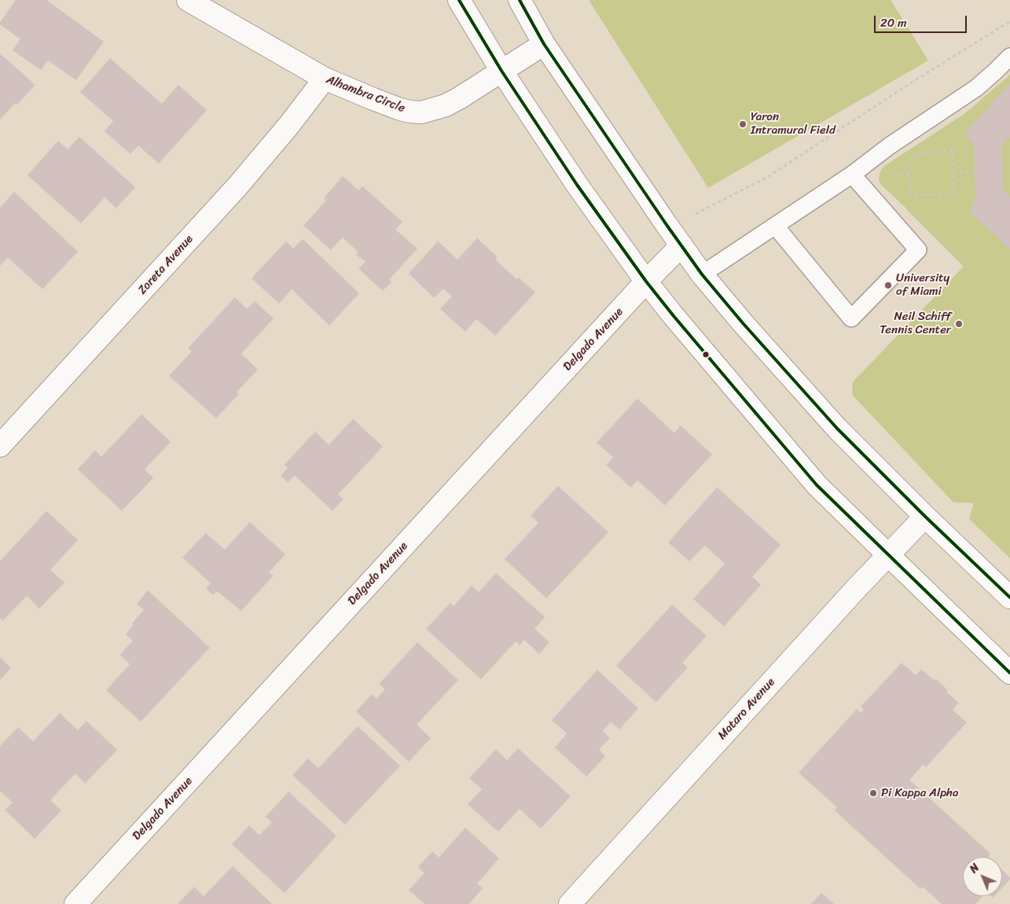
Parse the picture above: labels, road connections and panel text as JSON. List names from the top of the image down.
{
  "streets": {
    "street": [
      "Alhambra Circle",
      "Zoreta Avenue",
      "Delgado Avenue",
      "Mataro Avenue"
    ]
  },
  "crossings": [
    ["Alhambra Circle", "Zoreta Avenue"]
  ],
  "places": [
    "Yaron Intramural Field",
    "University of Miami",
    "Neil Schiff Tennis Center",
    "Pi Kappa Alpha"
  ],
  "scale_bar": "20 m",
  "north": "top left"
}
